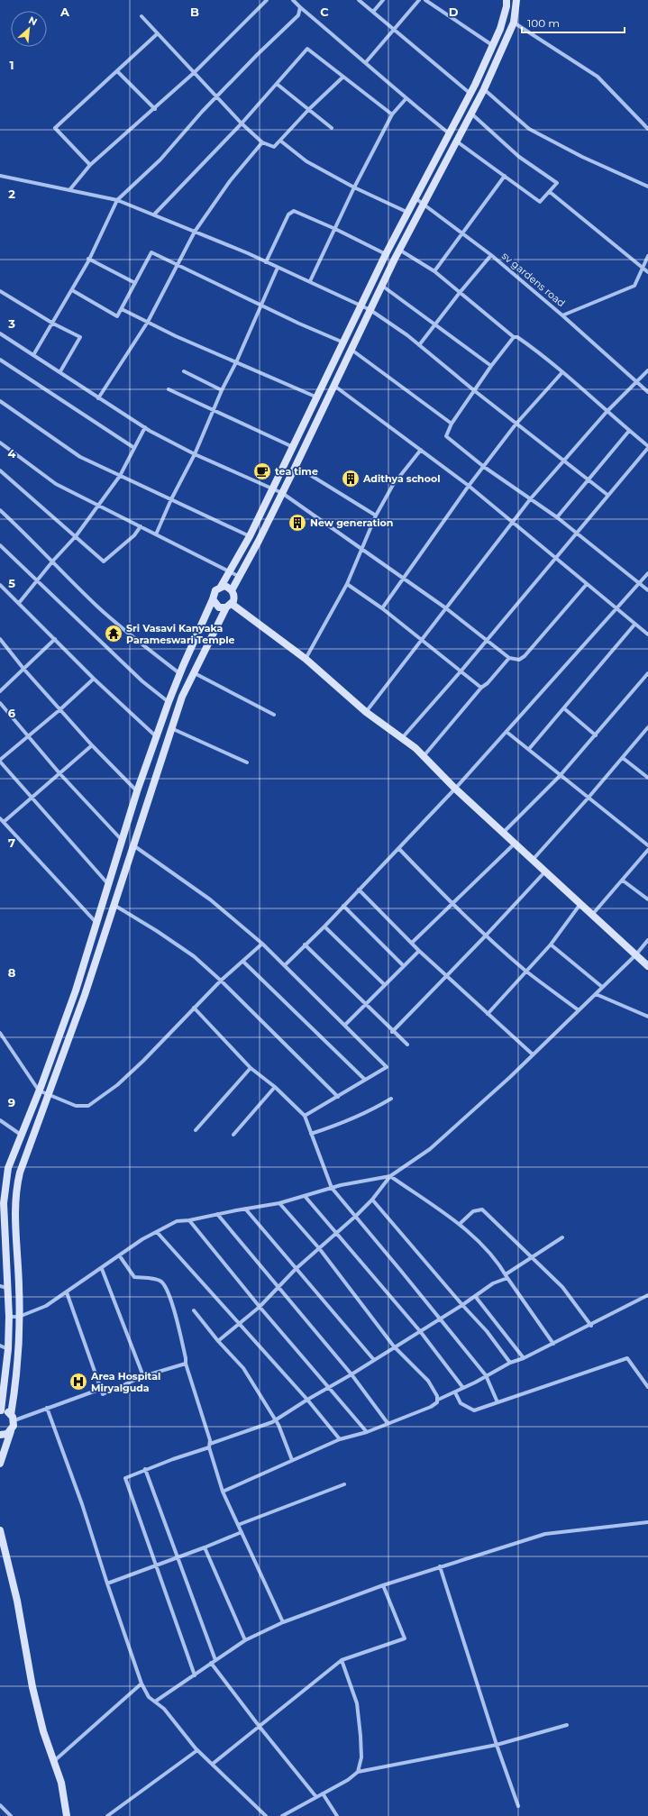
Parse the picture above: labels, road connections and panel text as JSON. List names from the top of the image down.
{
  "streets": {
    "street": ["sv gardens road"]
  },
  "places": {
    "cafe": ["tea time"],
    "building": ["Adithya school", "New generation"],
    "temple": ["Sri Vasavi Kanyaka Parameswari Temple"],
    "hospital": ["Area Hospital Miryalguda"]
  },
  "scale_bar": "100 m",
  "north": "top right",
  "grid": {
    "columns": [
      "A",
      "B",
      "C",
      "D"
    ],
    "rows": [
      "1",
      "2",
      "3",
      "4",
      "5",
      "6",
      "7",
      "8",
      "9"
    ]
  }
}
